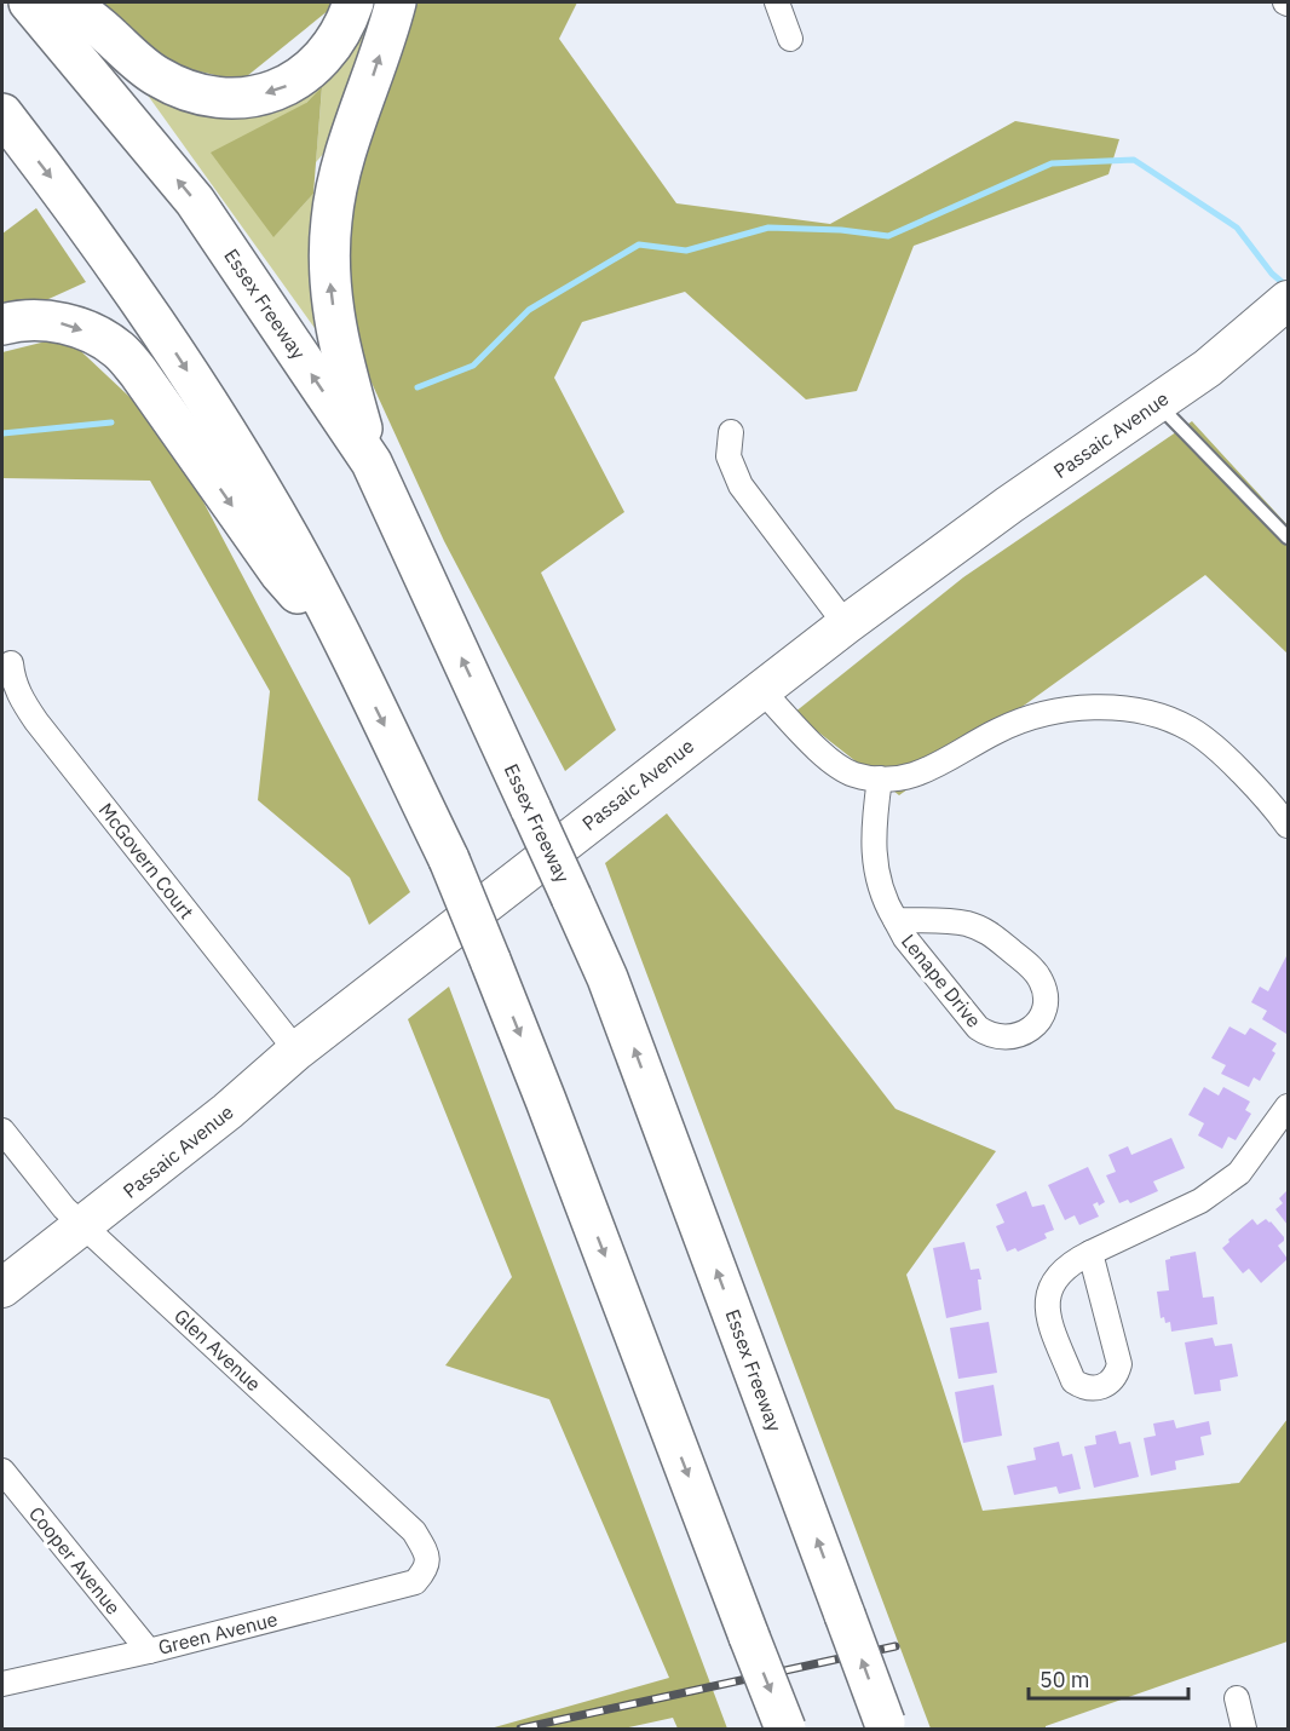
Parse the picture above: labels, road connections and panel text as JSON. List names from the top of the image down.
{
  "streets": {
    "highway": ["Essex Freeway"],
    "main road": ["Passaic Avenue"],
    "street": [
      "McGovern Court",
      "Lenape Drive",
      "Glen Avenue",
      "Cooper Avenue",
      "Green Avenue"
    ]
  },
  "crossings": [
    ["Passaic Avenue", "McGovern Court"],
    ["Passaic Avenue", "Glen Avenue"],
    ["Glen Avenue", "Green Avenue"],
    ["Cooper Avenue", "Green Avenue"]
  ],
  "scale_bar": "50 m"
}
